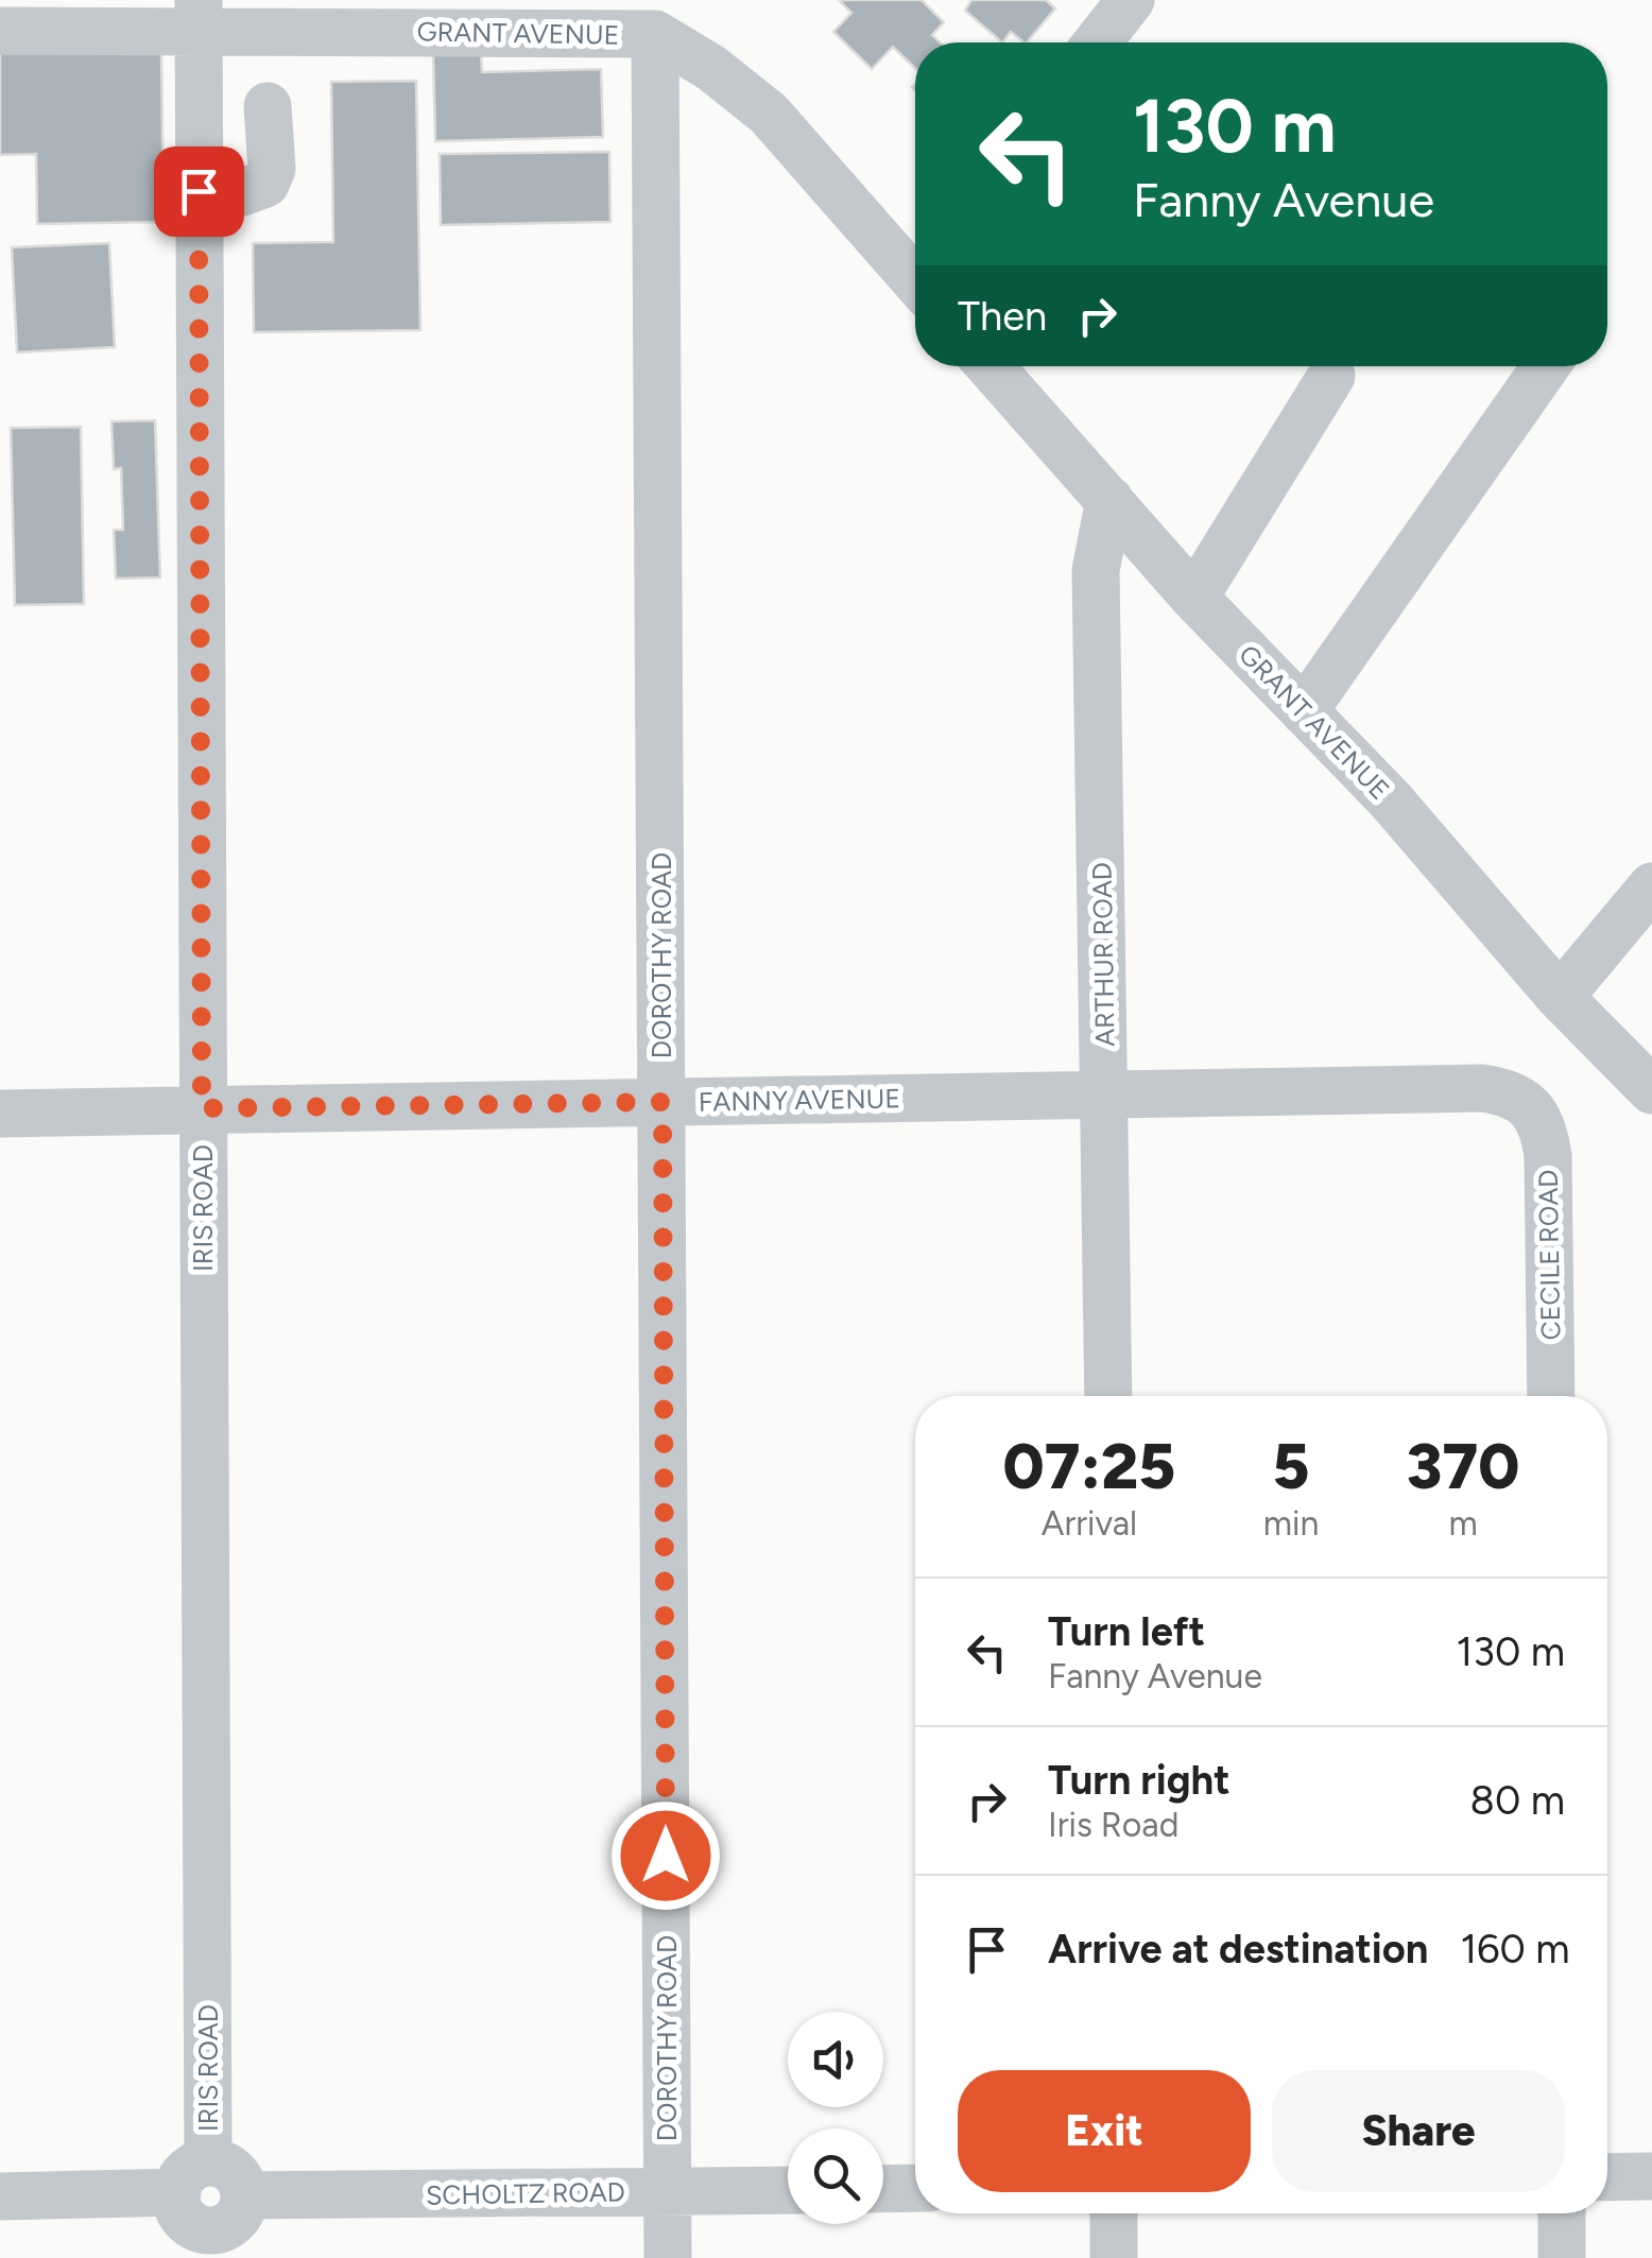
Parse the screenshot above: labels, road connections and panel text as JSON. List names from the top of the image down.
{
  "streets": {
    "street": [
      "GRANT AVENUE",
      "ARTHUR ROAD",
      "DOROTHY ROAD",
      "FANNY AVENUE",
      "IRIS ROAD",
      "CECILE ROAD",
      "SCHOLTZ ROAD"
    ]
  },
  "crossings": [
    ["GRANT AVENUE", "ARTHUR ROAD"],
    ["GRANT AVENUE", "DOROTHY ROAD"],
    ["GRANT AVENUE", "IRIS ROAD"],
    ["ARTHUR ROAD", "FANNY AVENUE"],
    ["DOROTHY ROAD", "FANNY AVENUE"],
    ["DOROTHY ROAD", "SCHOLTZ ROAD"],
    ["FANNY AVENUE", "IRIS ROAD"],
    ["FANNY AVENUE", "CECILE ROAD"]
  ],
  "page": {
    "turn": ["130 m", "Fanny Avenue"],
    "then": "Then",
    "eta": [
      "07:25",
      "Arrival",
      "5",
      "min",
      "370",
      "m"
    ],
    "list": [
      {
        "name": "Turn left",
        "note": "Fanny Avenue",
        "value": "130 m"
      },
      {
        "name": "Turn right",
        "note": "Iris Road",
        "value": "80 m"
      },
      {
        "name": "Arrive at destination",
        "value": "160 m"
      }
    ],
    "buttons": ["Exit", "Share"]
  }
}
